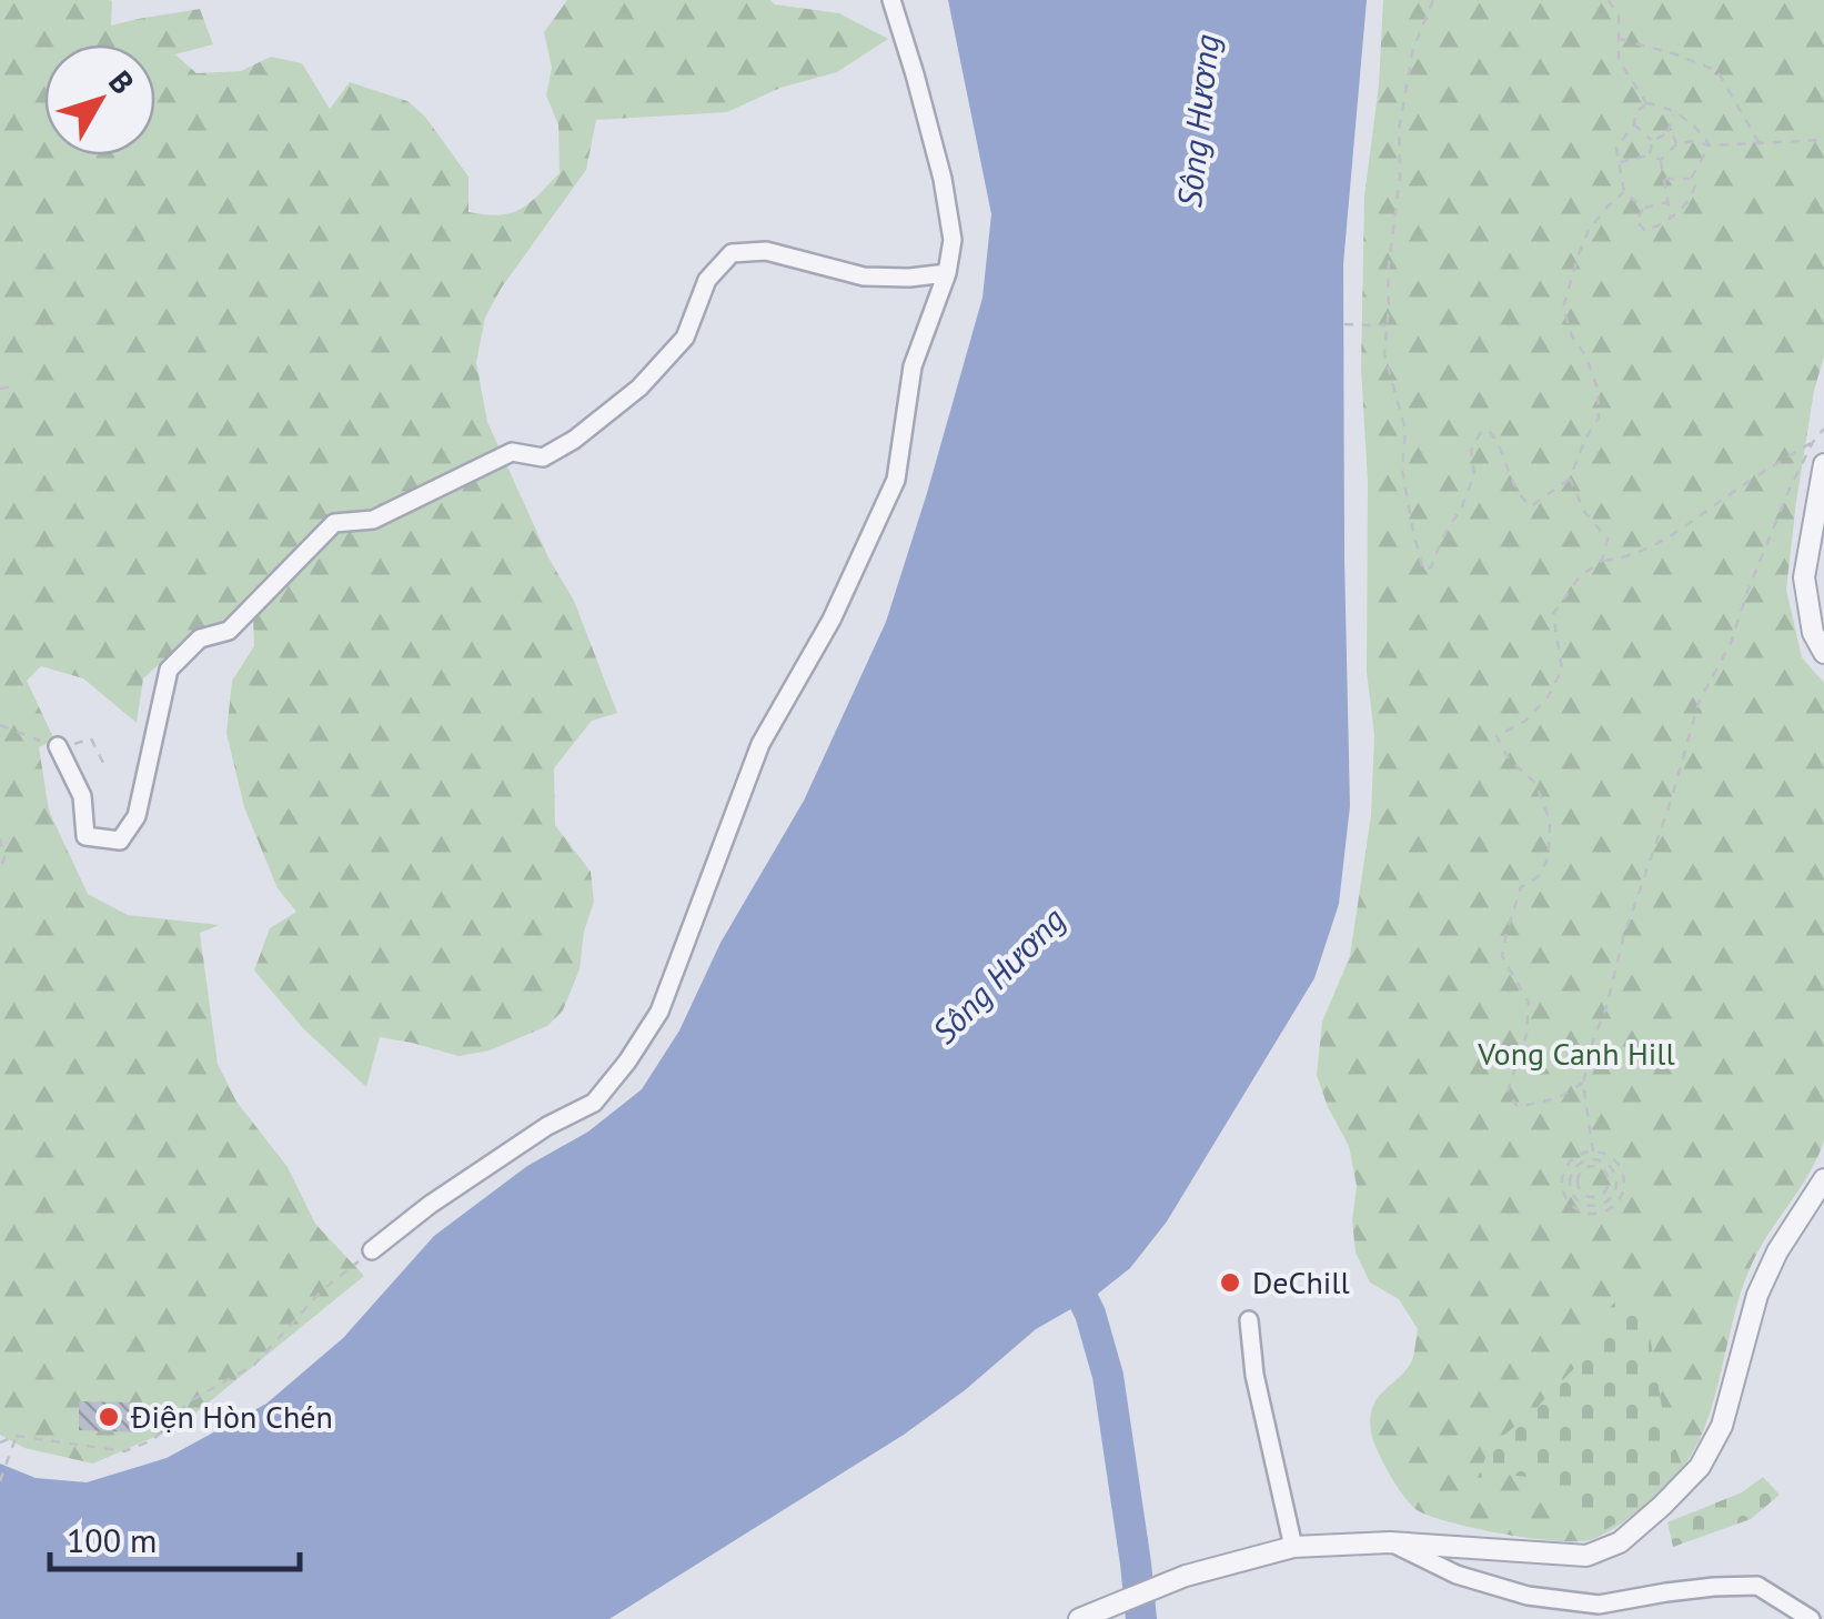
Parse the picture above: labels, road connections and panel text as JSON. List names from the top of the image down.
{
  "water": ["Sông Hương"],
  "parks": ["Vong Canh Hill"],
  "places": ["DeChill", "Điện Hòn Chén"],
  "scale_bar": "100 m",
  "north": "top right"
}
